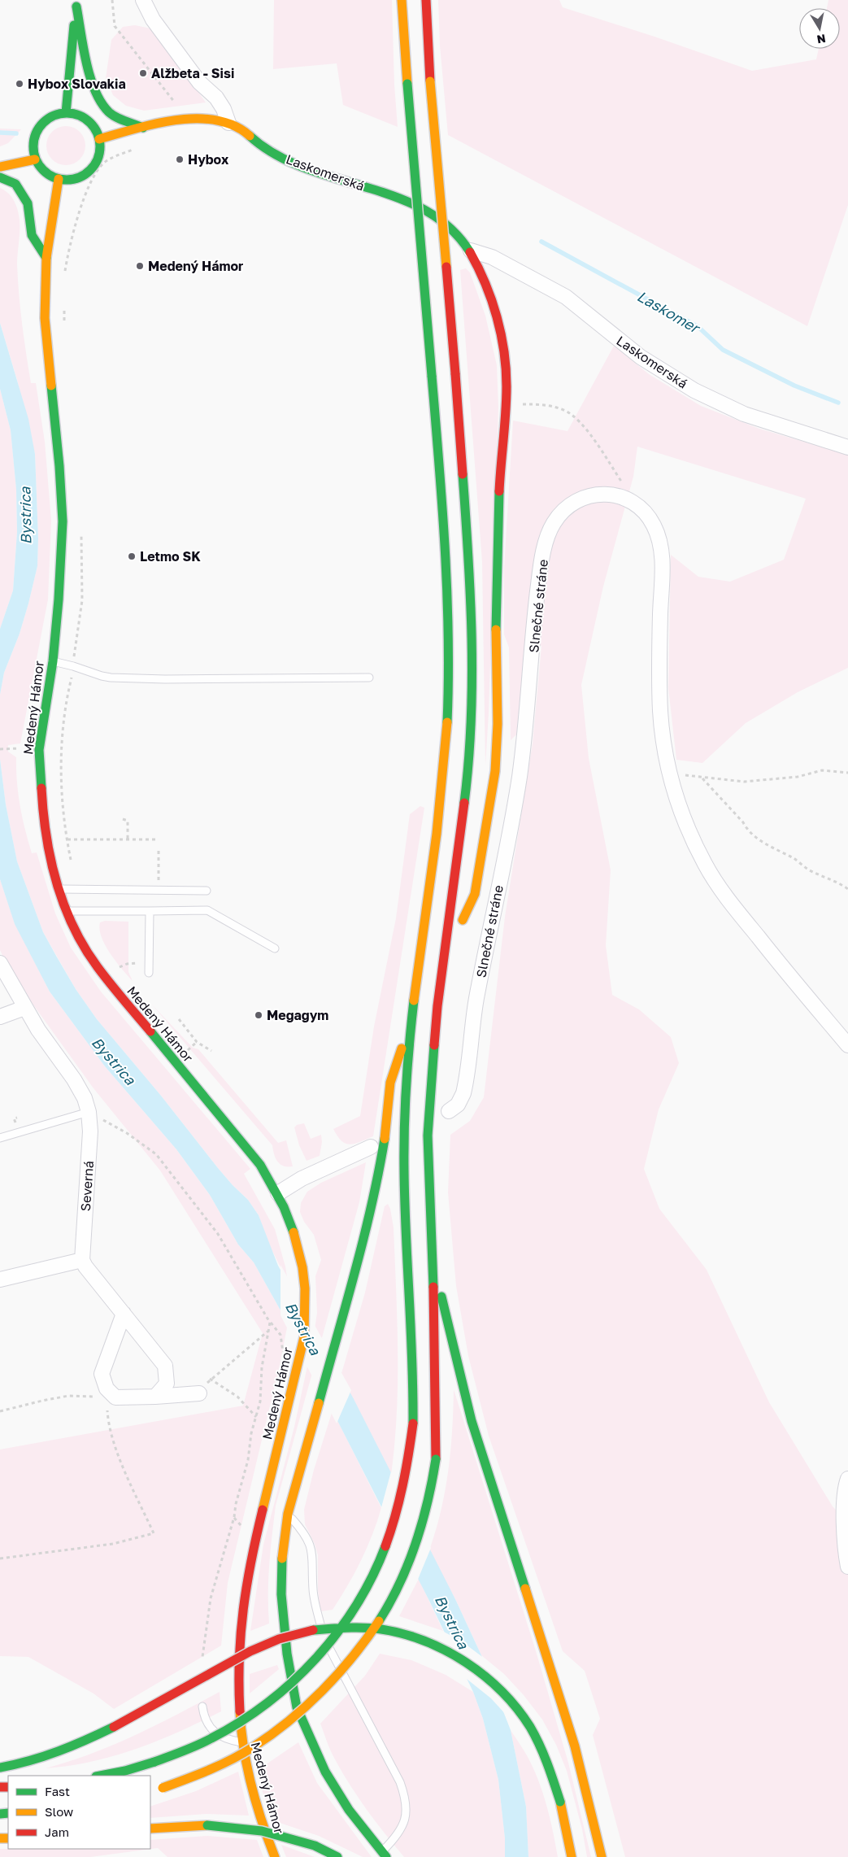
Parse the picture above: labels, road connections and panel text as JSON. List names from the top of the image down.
{
  "streets": {
    "main road": ["Laskomerská", "Medený Hámor"],
    "street": ["Slnečné stráne", "Severná"]
  },
  "crossings": [
    ["Laskomerská", "Medený Hámor"]
  ],
  "water": ["Laskomer", "Bystrica"],
  "places": [
    "Alžbeta - Sisi",
    "Hybox Slovakia",
    "Hybox",
    "Medený Hámor",
    "Letmo SK",
    "Megagym"
  ],
  "legend": ["Fast", "Slow", "Jam"],
  "north": "bottom"
}
